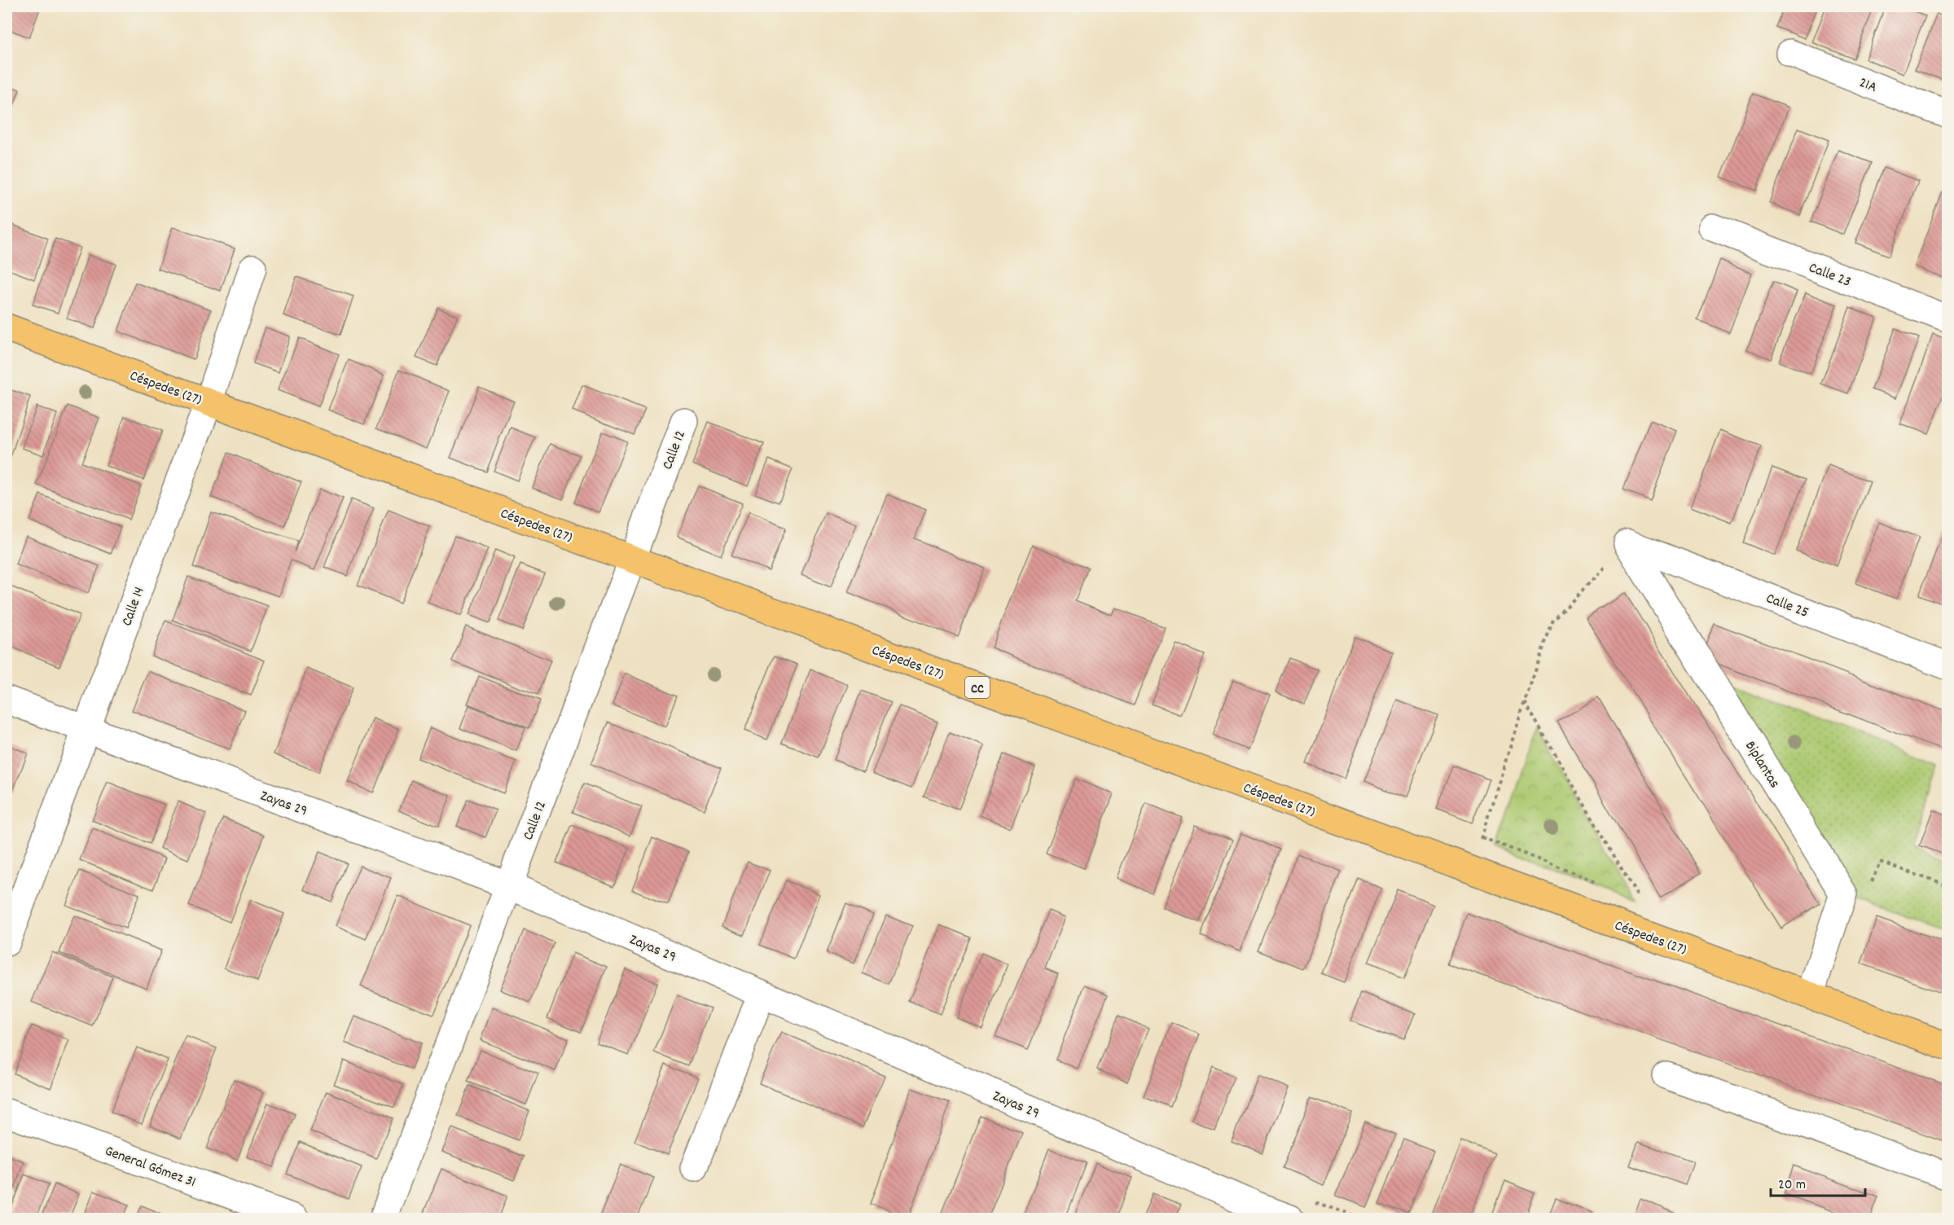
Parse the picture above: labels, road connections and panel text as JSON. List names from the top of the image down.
{
  "streets": {
    "main road": ["Céspedes (27)", "CC"],
    "street": [
      "21A",
      "Calle 23",
      "Calle 12",
      "Calle 25",
      "Calle 14",
      "Biplantas",
      "Zayas 29",
      "General Gómez 31"
    ]
  },
  "crossings": [
    ["Céspedes (27)", "Calle 12"],
    ["Céspedes (27)", "Calle 14"],
    ["Céspedes (27)", "Biplantas"],
    ["Calle 12", "Zayas 29"],
    ["Calle 25", "Biplantas"],
    ["Calle 14", "Zayas 29"]
  ],
  "scale_bar": "20 m"
}
